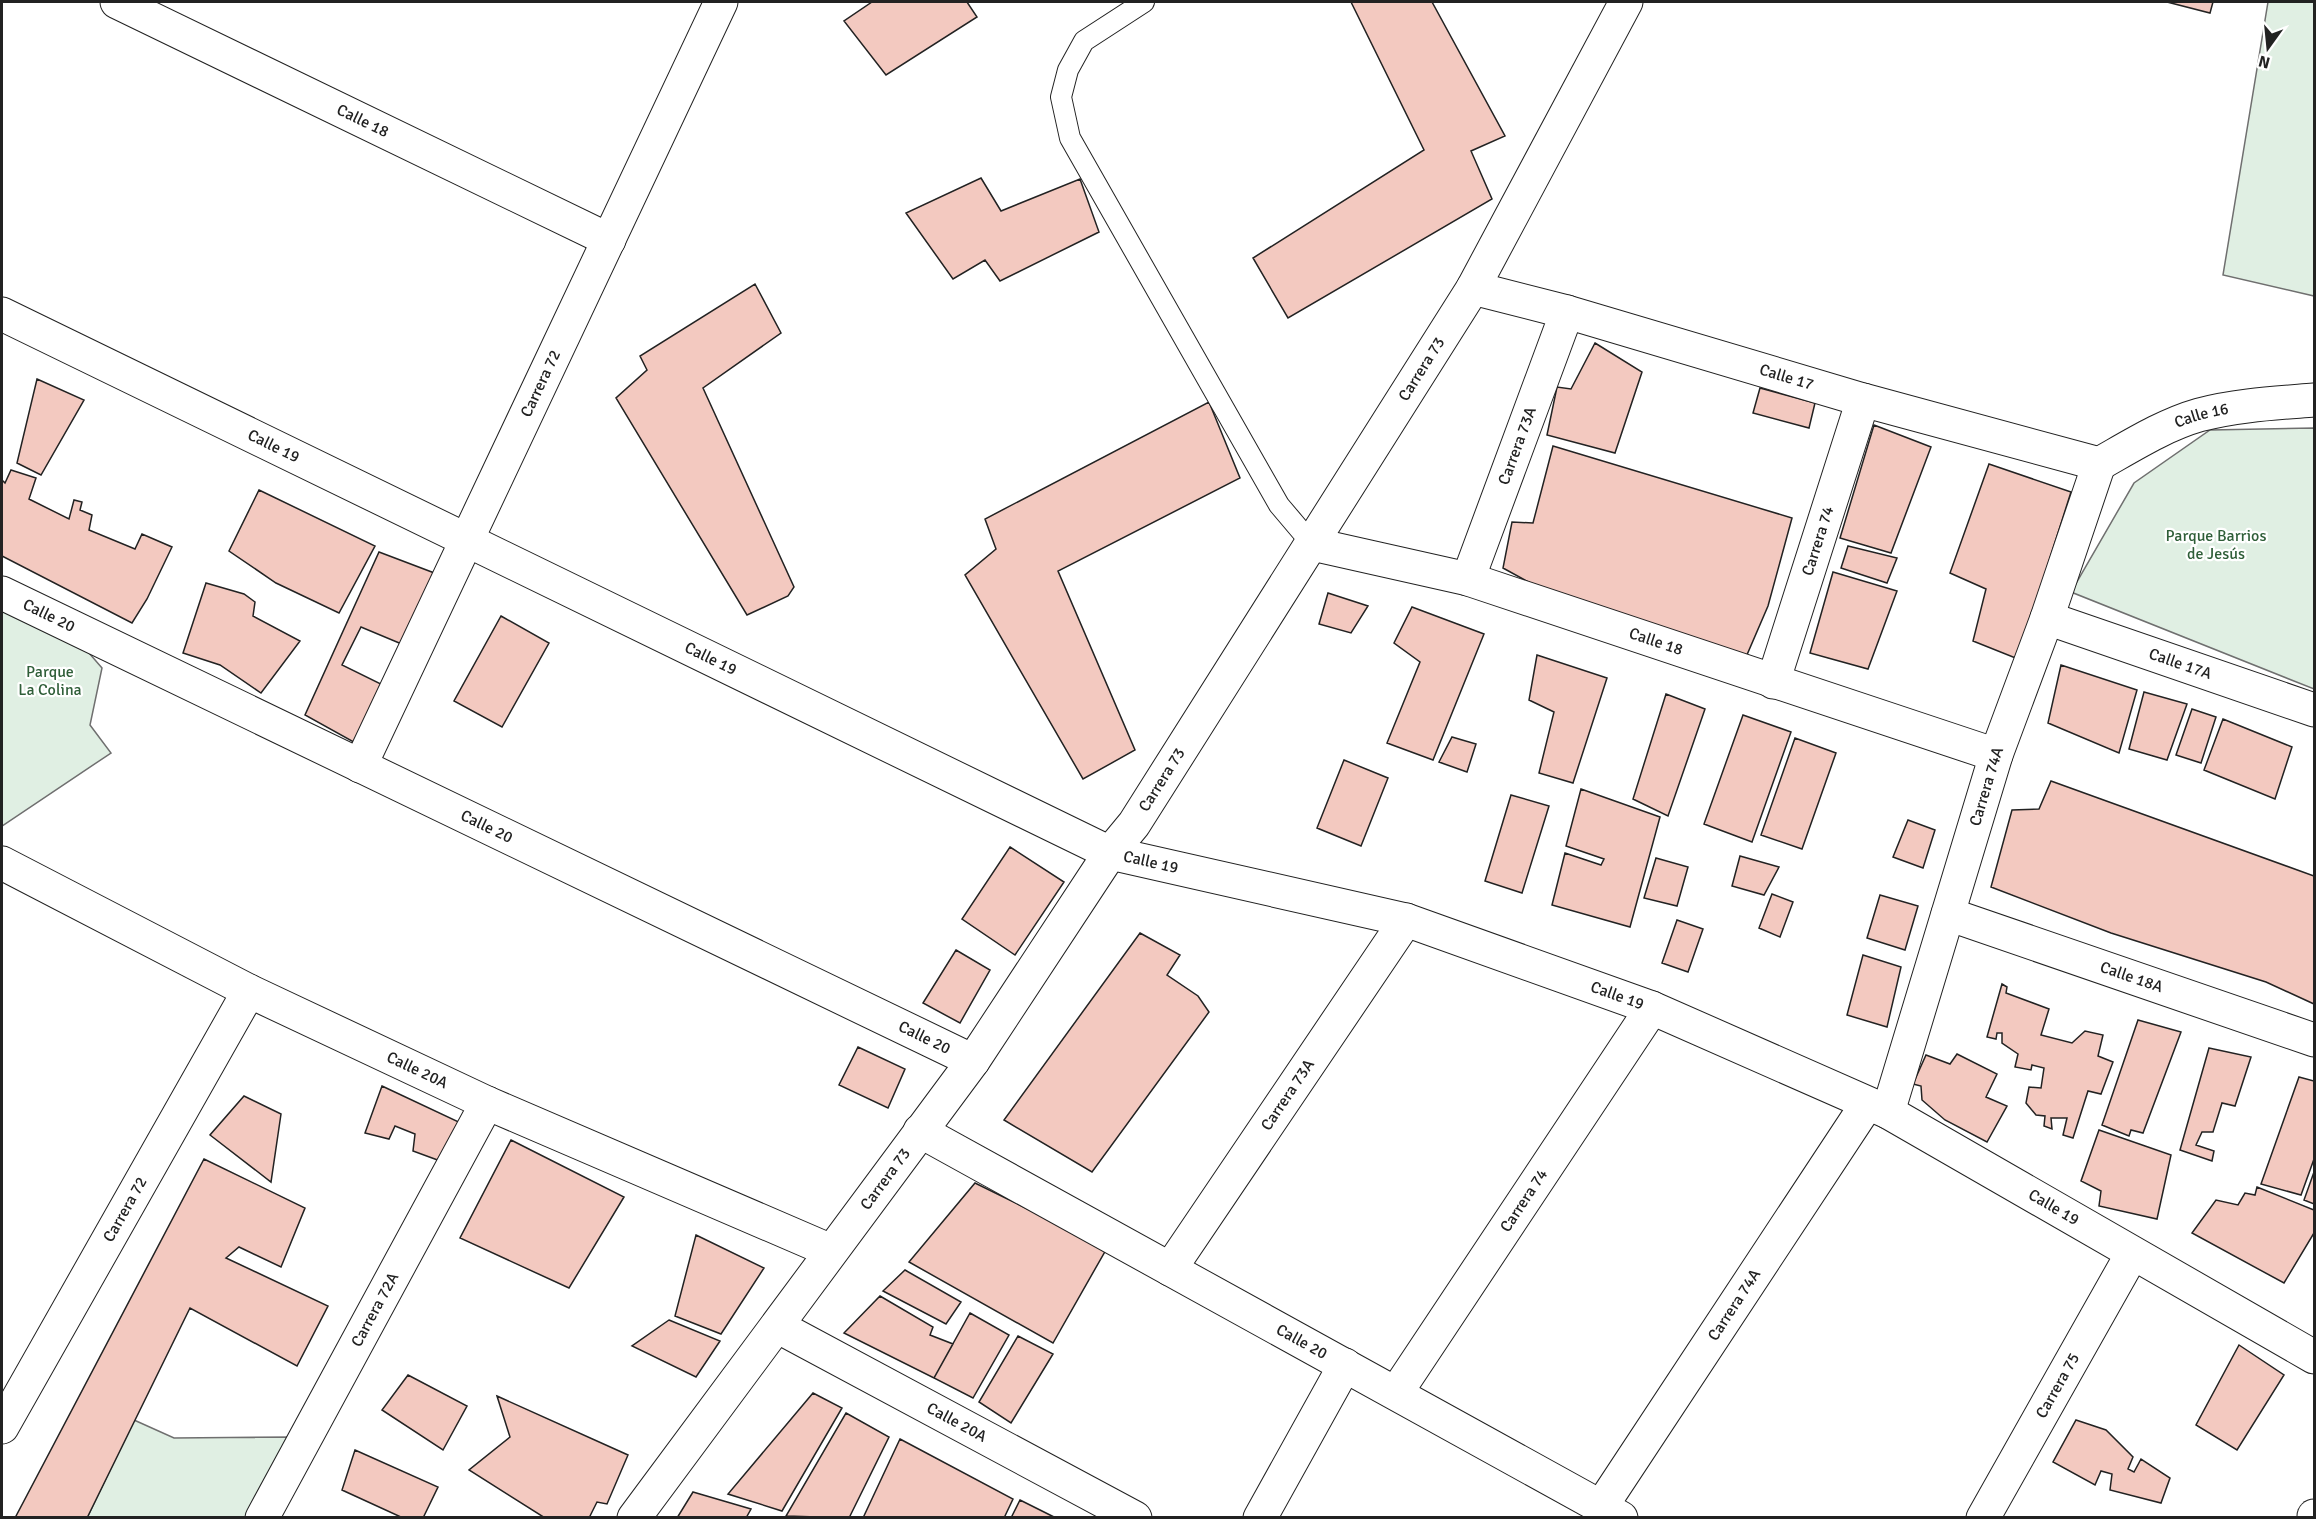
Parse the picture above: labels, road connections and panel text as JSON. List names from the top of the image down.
{
  "streets": {
    "street": [
      "Calle 18",
      "Carrera 73",
      "Calle 17",
      "Carrera 72",
      "Calle 16",
      "Carrera 73A",
      "Calle 19",
      "Carrera 74",
      "Calle 20",
      "Calle 17A",
      "Carrera 74A",
      "Calle 18A",
      "Calle 20A",
      "Carrera 72A",
      "Carrera 75"
    ]
  },
  "crossings": [
    ["Calle 18", "Carrera 73"],
    ["Calle 18", "Carrera 72"],
    ["Calle 18", "Carrera 73A"],
    ["Calle 18", "Carrera 74"],
    ["Calle 18", "Carrera 74A"],
    ["Carrera 73", "Calle 17"],
    ["Carrera 73", "Calle 19"],
    ["Carrera 73", "Calle 20"],
    ["Carrera 73", "Calle 20A"],
    ["Calle 17", "Calle 16"],
    ["Calle 17", "Carrera 73A"],
    ["Calle 17", "Carrera 74"],
    ["Calle 17", "Carrera 74A"],
    ["Carrera 72", "Calle 19"],
    ["Carrera 72", "Calle 20"],
    ["Carrera 72", "Calle 20A"],
    ["Calle 16", "Carrera 74A"],
    ["Carrera 73A", "Calle 19"],
    ["Carrera 73A", "Calle 20"],
    ["Calle 19", "Carrera 74"],
    ["Calle 19", "Carrera 74A"],
    ["Calle 19", "Carrera 75"],
    ["Carrera 74", "Calle 20"],
    ["Calle 20", "Carrera 74A"],
    ["Calle 17A", "Carrera 74A"],
    ["Carrera 74A", "Calle 18A"],
    ["Calle 20A", "Carrera 72A"]
  ],
  "parks": ["Parque Barrios de Jesús", "Parque La Colina"],
  "north": "bottom"
}
